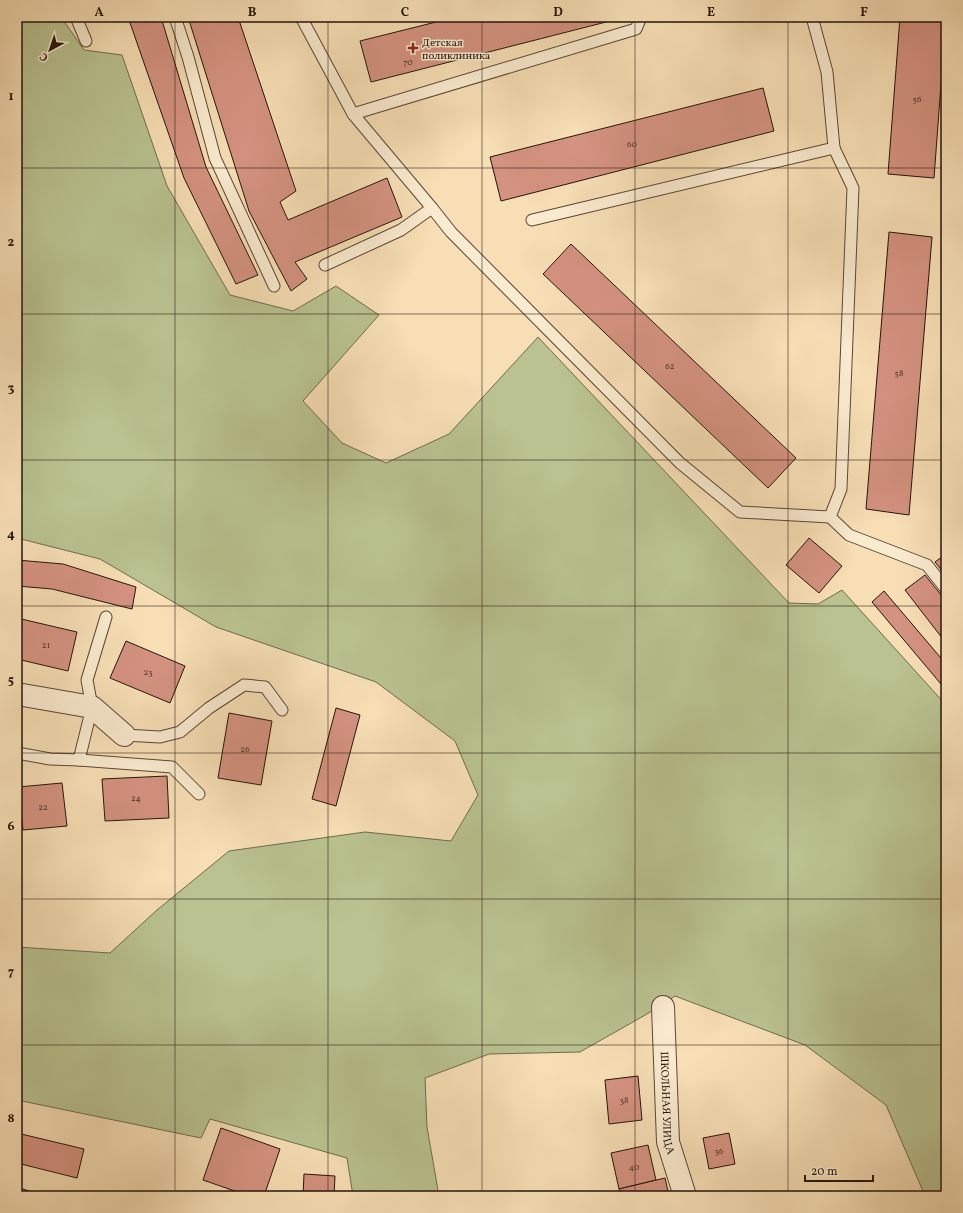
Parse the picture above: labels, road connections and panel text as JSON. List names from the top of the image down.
{
  "streets": {
    "street": ["ШКОЛЬНАЯ УЛИЦА"]
  },
  "places": {
    "health": ["Детская поликлиника"]
  },
  "house_numbers": [
    "70",
    "56",
    "60",
    "62",
    "58",
    "21",
    "23",
    "26",
    "24",
    "22",
    "38",
    "36",
    "40"
  ],
  "scale_bar": "20 m",
  "north": "bottom left",
  "grid": {
    "columns": [
      "A",
      "B",
      "C",
      "D",
      "E",
      "F"
    ],
    "rows": [
      "1",
      "2",
      "3",
      "4",
      "5",
      "6",
      "7",
      "8"
    ]
  }
}
